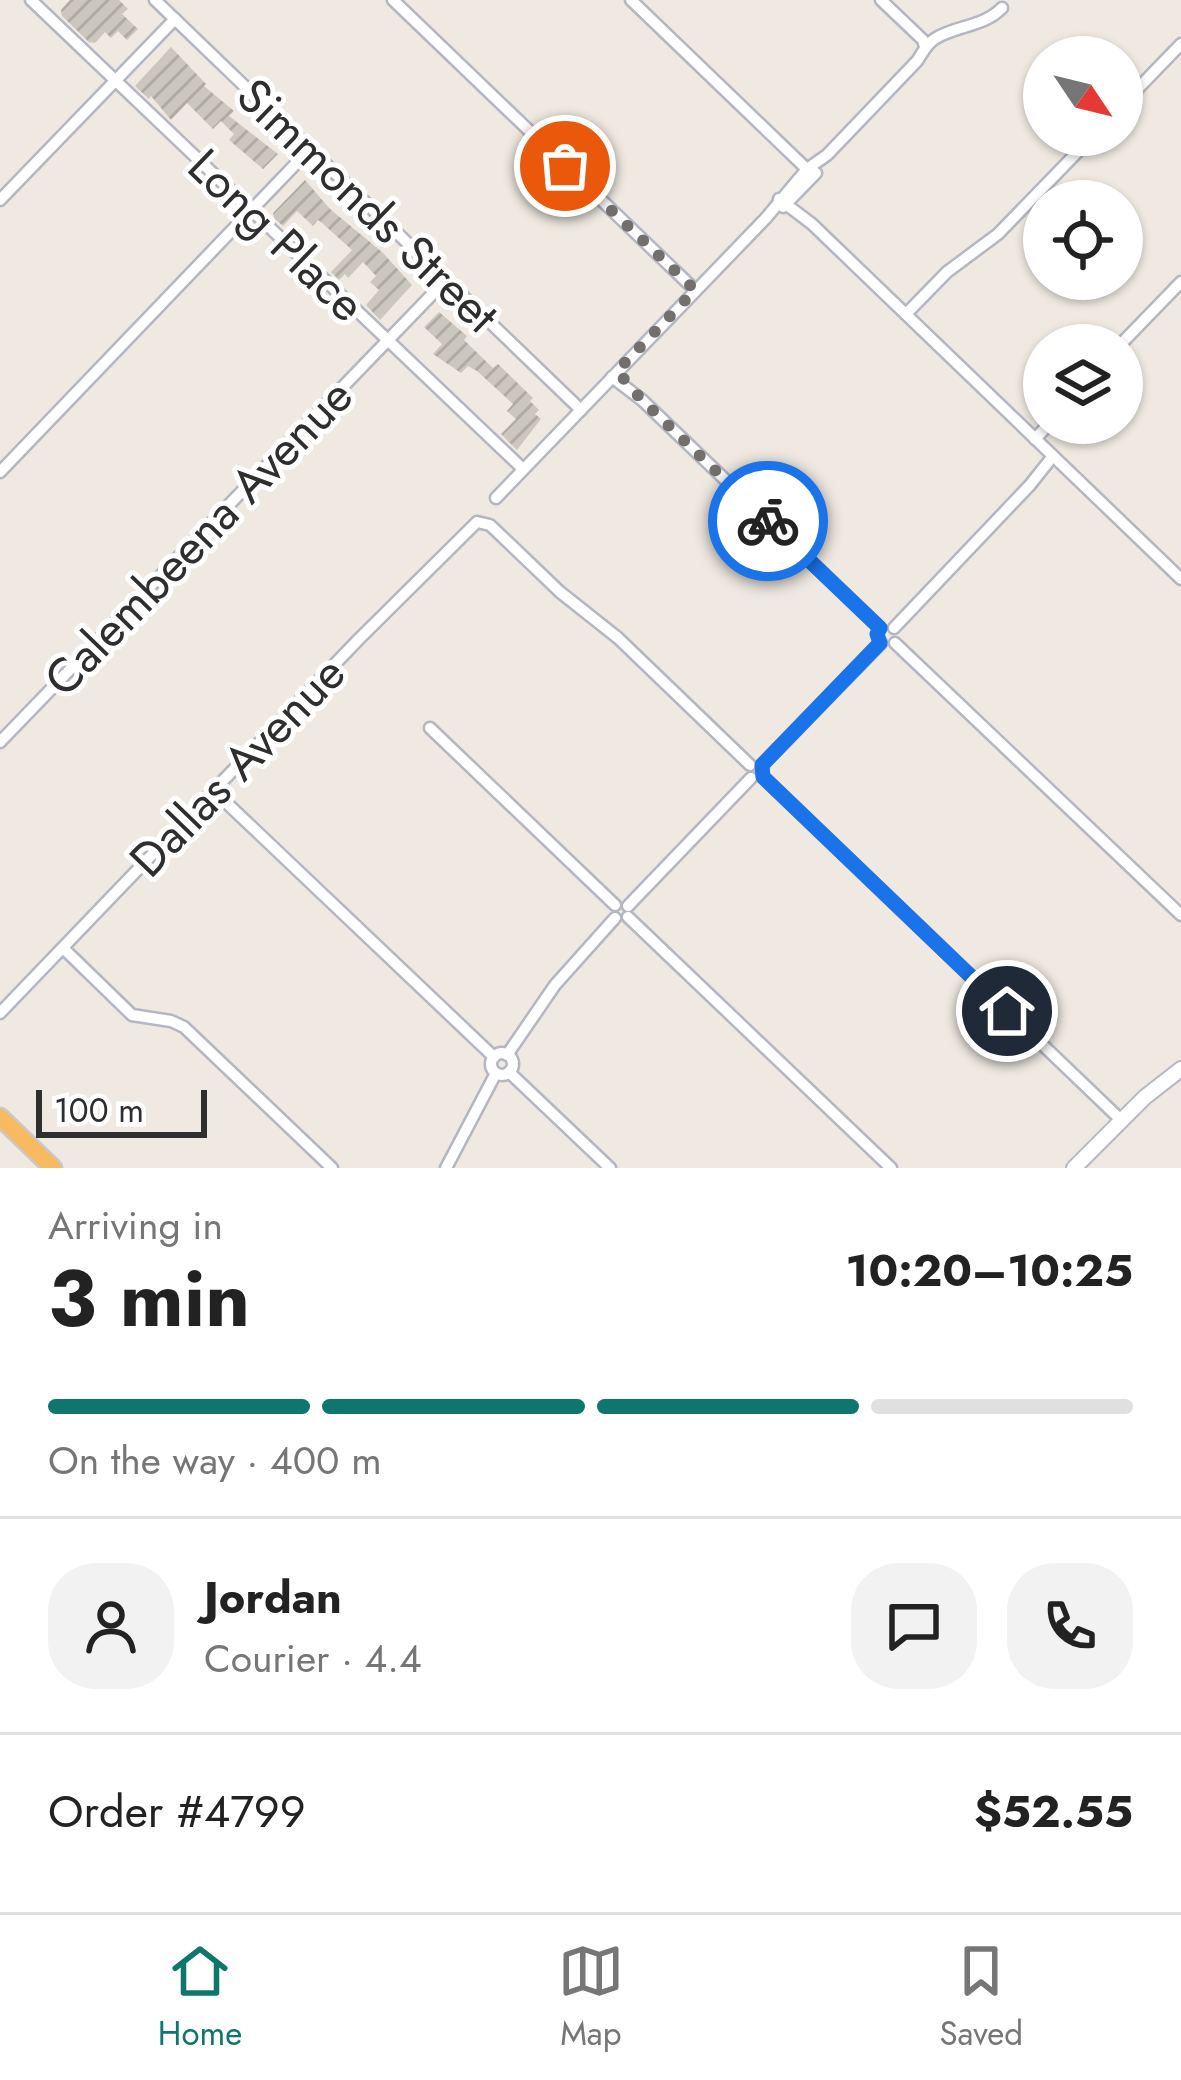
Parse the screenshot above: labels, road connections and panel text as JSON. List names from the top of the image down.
{
  "streets": {
    "street": [
      "Simmonds Street",
      "Long Place",
      "Calembeena Avenue",
      "Dallas Avenue"
    ]
  },
  "crossings": [
    ["Simmonds Street", "Calembeena Avenue"],
    ["Long Place", "Calembeena Avenue"]
  ],
  "scale_bar": "100 m",
  "north": "bottom right",
  "page": {
    "scale": "100 m",
    "heading": ["3 min", "Arriving in", "10:20–10:25"],
    "panel": [
      "Jordan",
      "Courier · 4.4",
      "Order #4799",
      "$52.55"
    ],
    "bar": "On the way · 400 m",
    "tabs": ["Home", "Map", "Saved"]
  }
}
